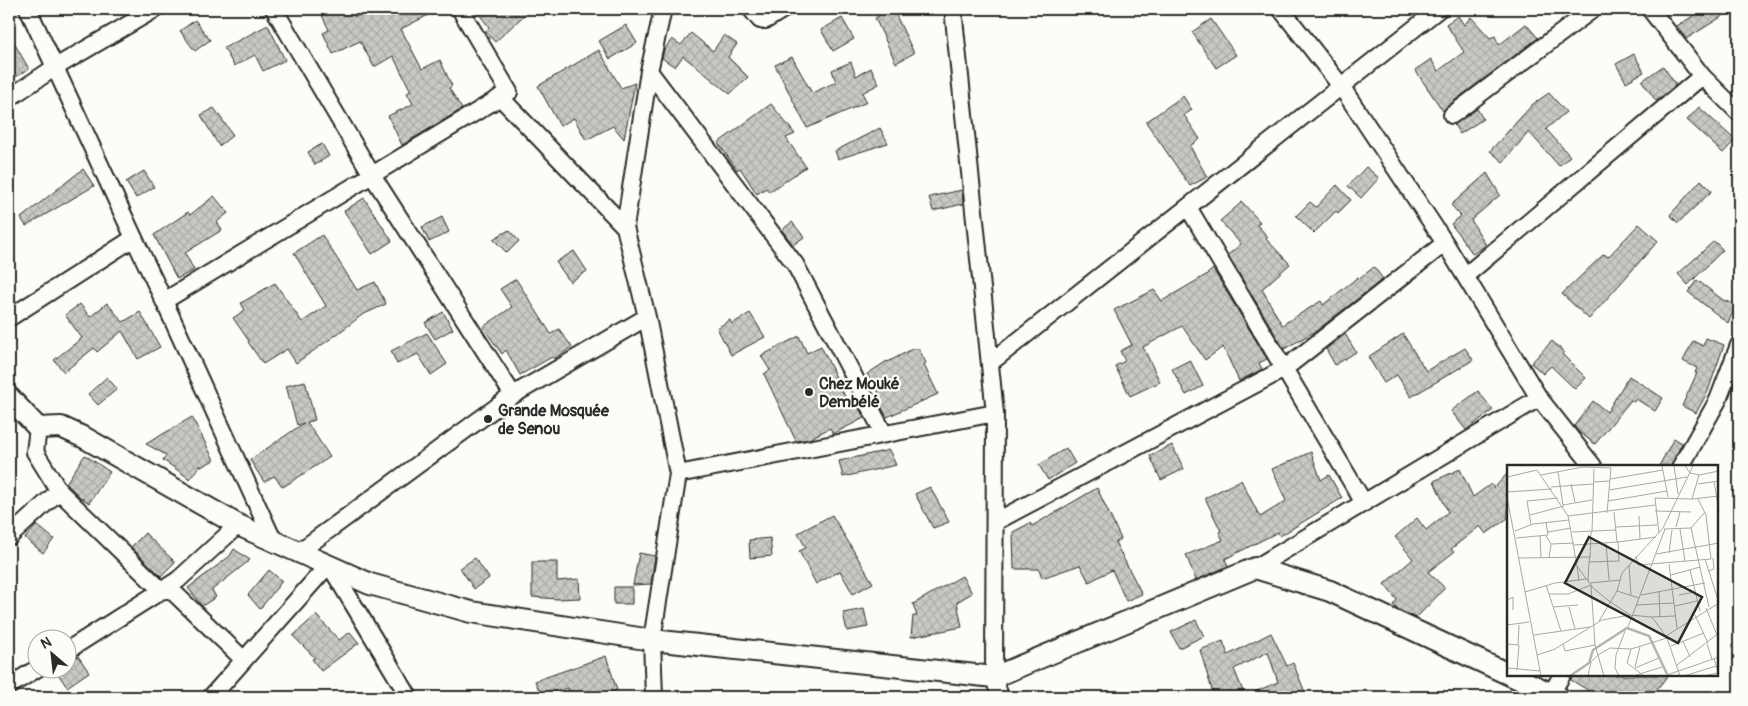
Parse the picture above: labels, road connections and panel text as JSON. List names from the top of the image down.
{
  "places": ["Chez Mouké Dembélé", "Grande Mosquée de Senou"],
  "north": "top left"
}
